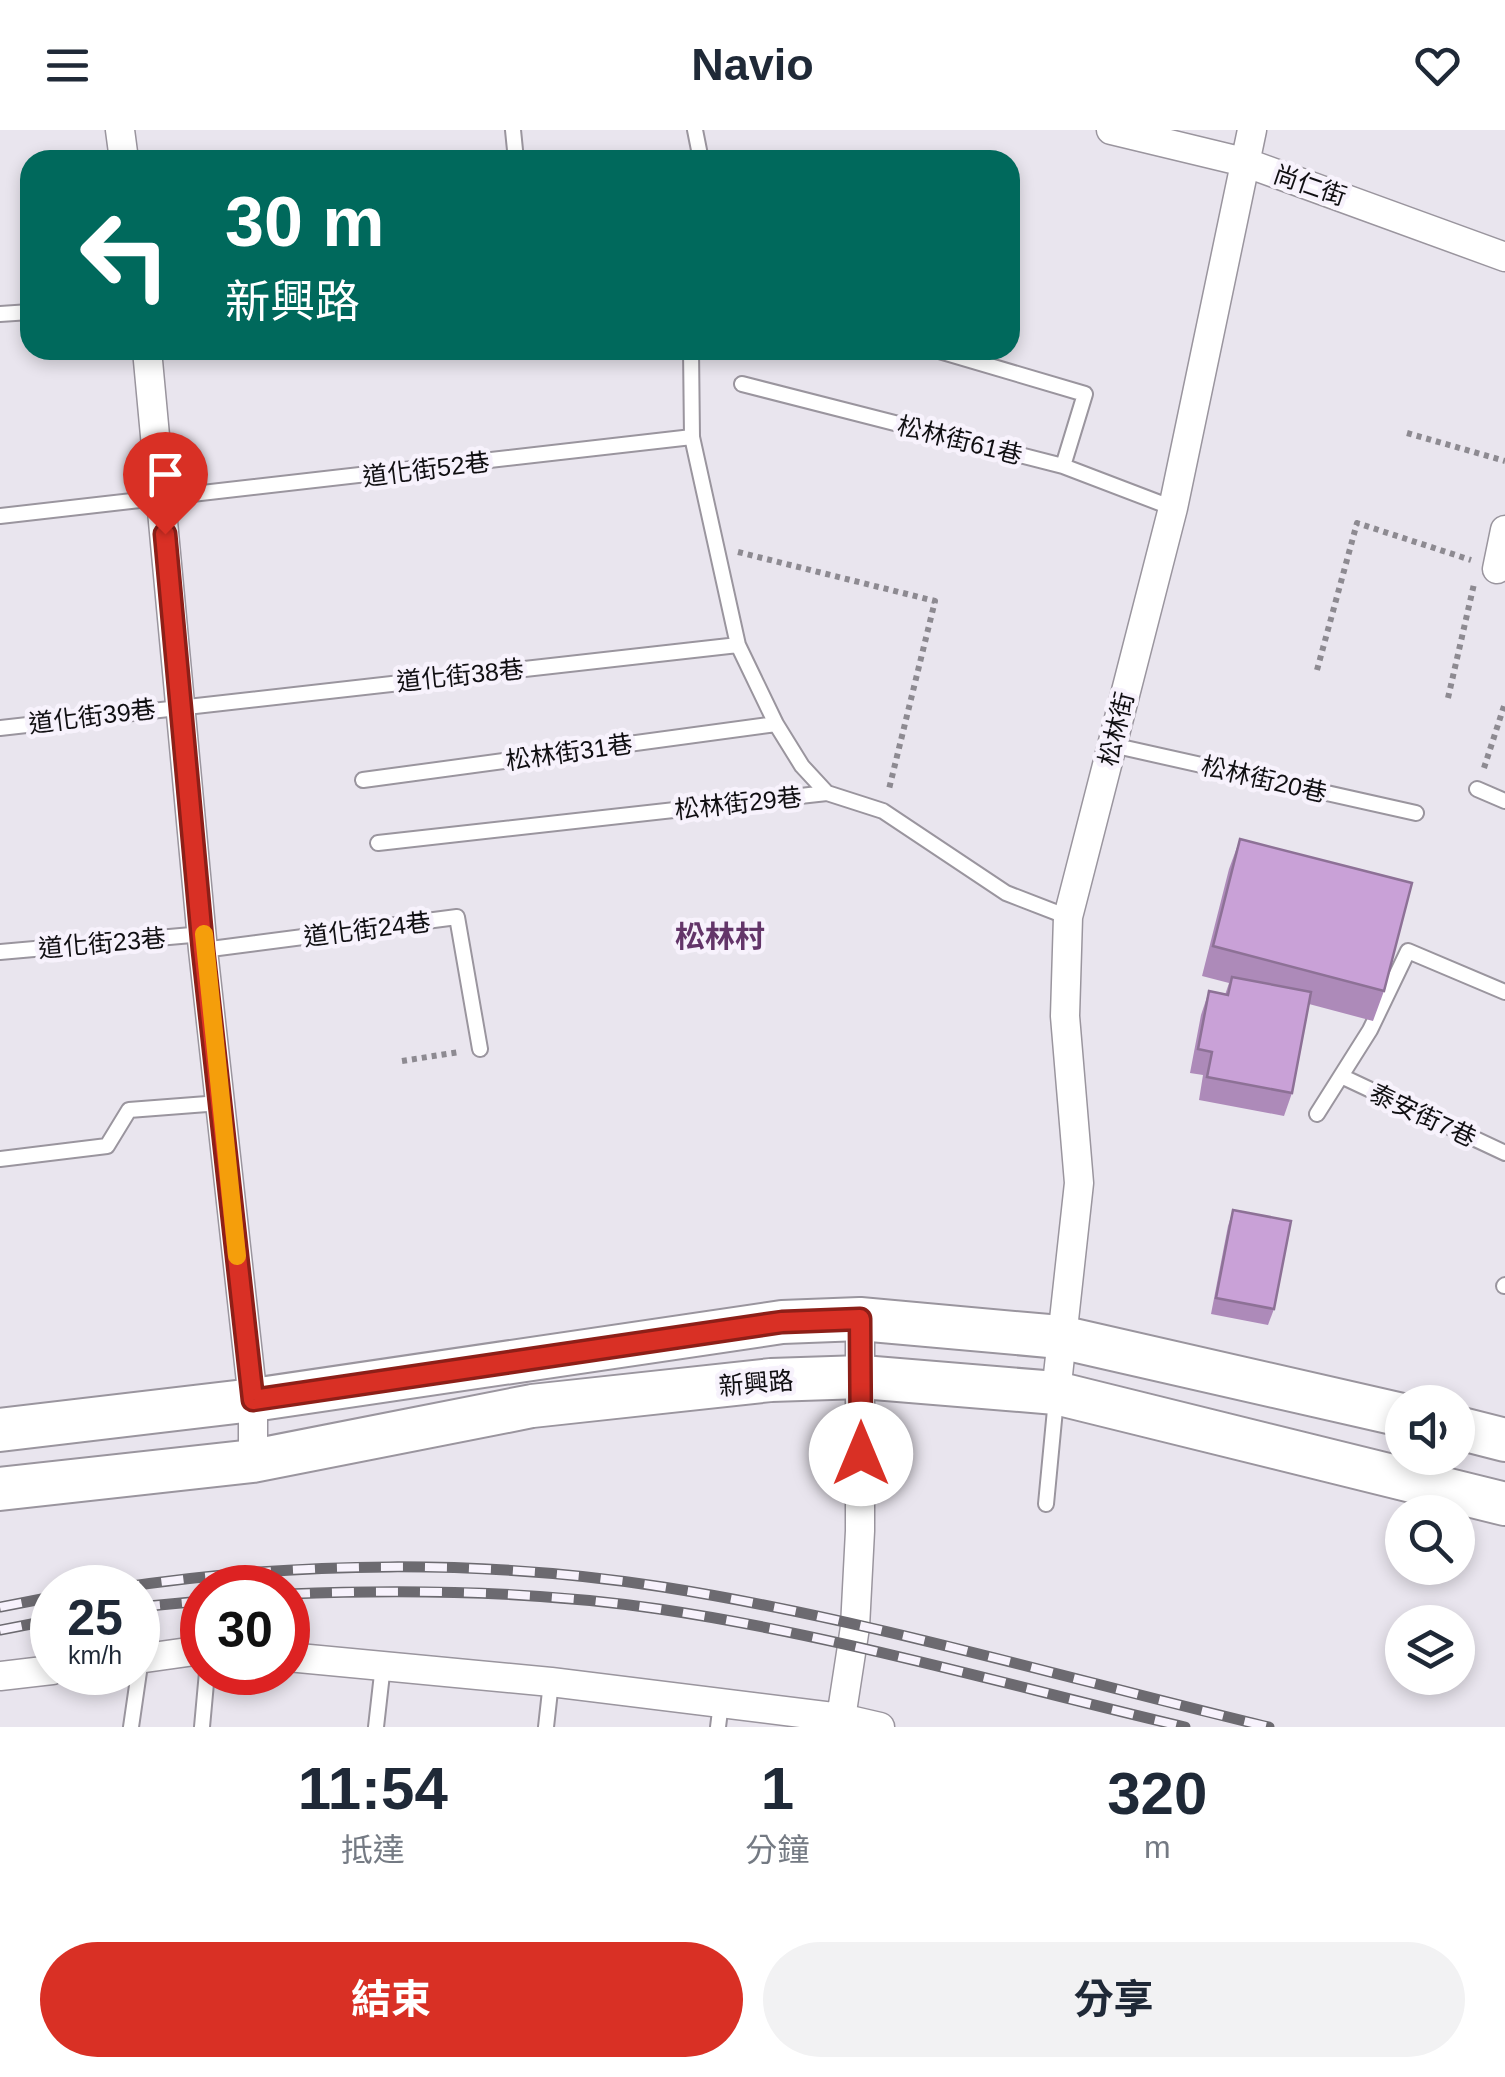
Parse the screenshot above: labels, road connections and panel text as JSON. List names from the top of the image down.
{
  "streets": {
    "main road": ["新興路"],
    "street": ["尚仁街", "松林街"],
    "lane": [
      "松林街61巷",
      "道化街52巷",
      "道化街38巷",
      "道化街39巷",
      "松林街31巷",
      "松林街20巷",
      "松林街29巷",
      "道化街24巷",
      "道化街23巷",
      "泰安街7巷"
    ]
  },
  "crossings": [
    ["尚仁街", "松林街"],
    ["松林街61巷", "松林街"],
    ["道化街38巷", "道化街39巷"],
    ["松林街", "松林街20巷"],
    ["松林街", "松林街29巷"],
    ["松林街", "新興路"],
    ["道化街24巷", "道化街23巷"]
  ],
  "districts": ["松林村"],
  "page": {
    "header": "Navio",
    "turn": ["30 m", "新興路"],
    "speed": "25 km/h",
    "limit": "30",
    "eta": [
      "11:54",
      "抵達",
      "1",
      "分鐘",
      "320",
      "m"
    ],
    "buttons": ["結束", "分享"]
  }
}
